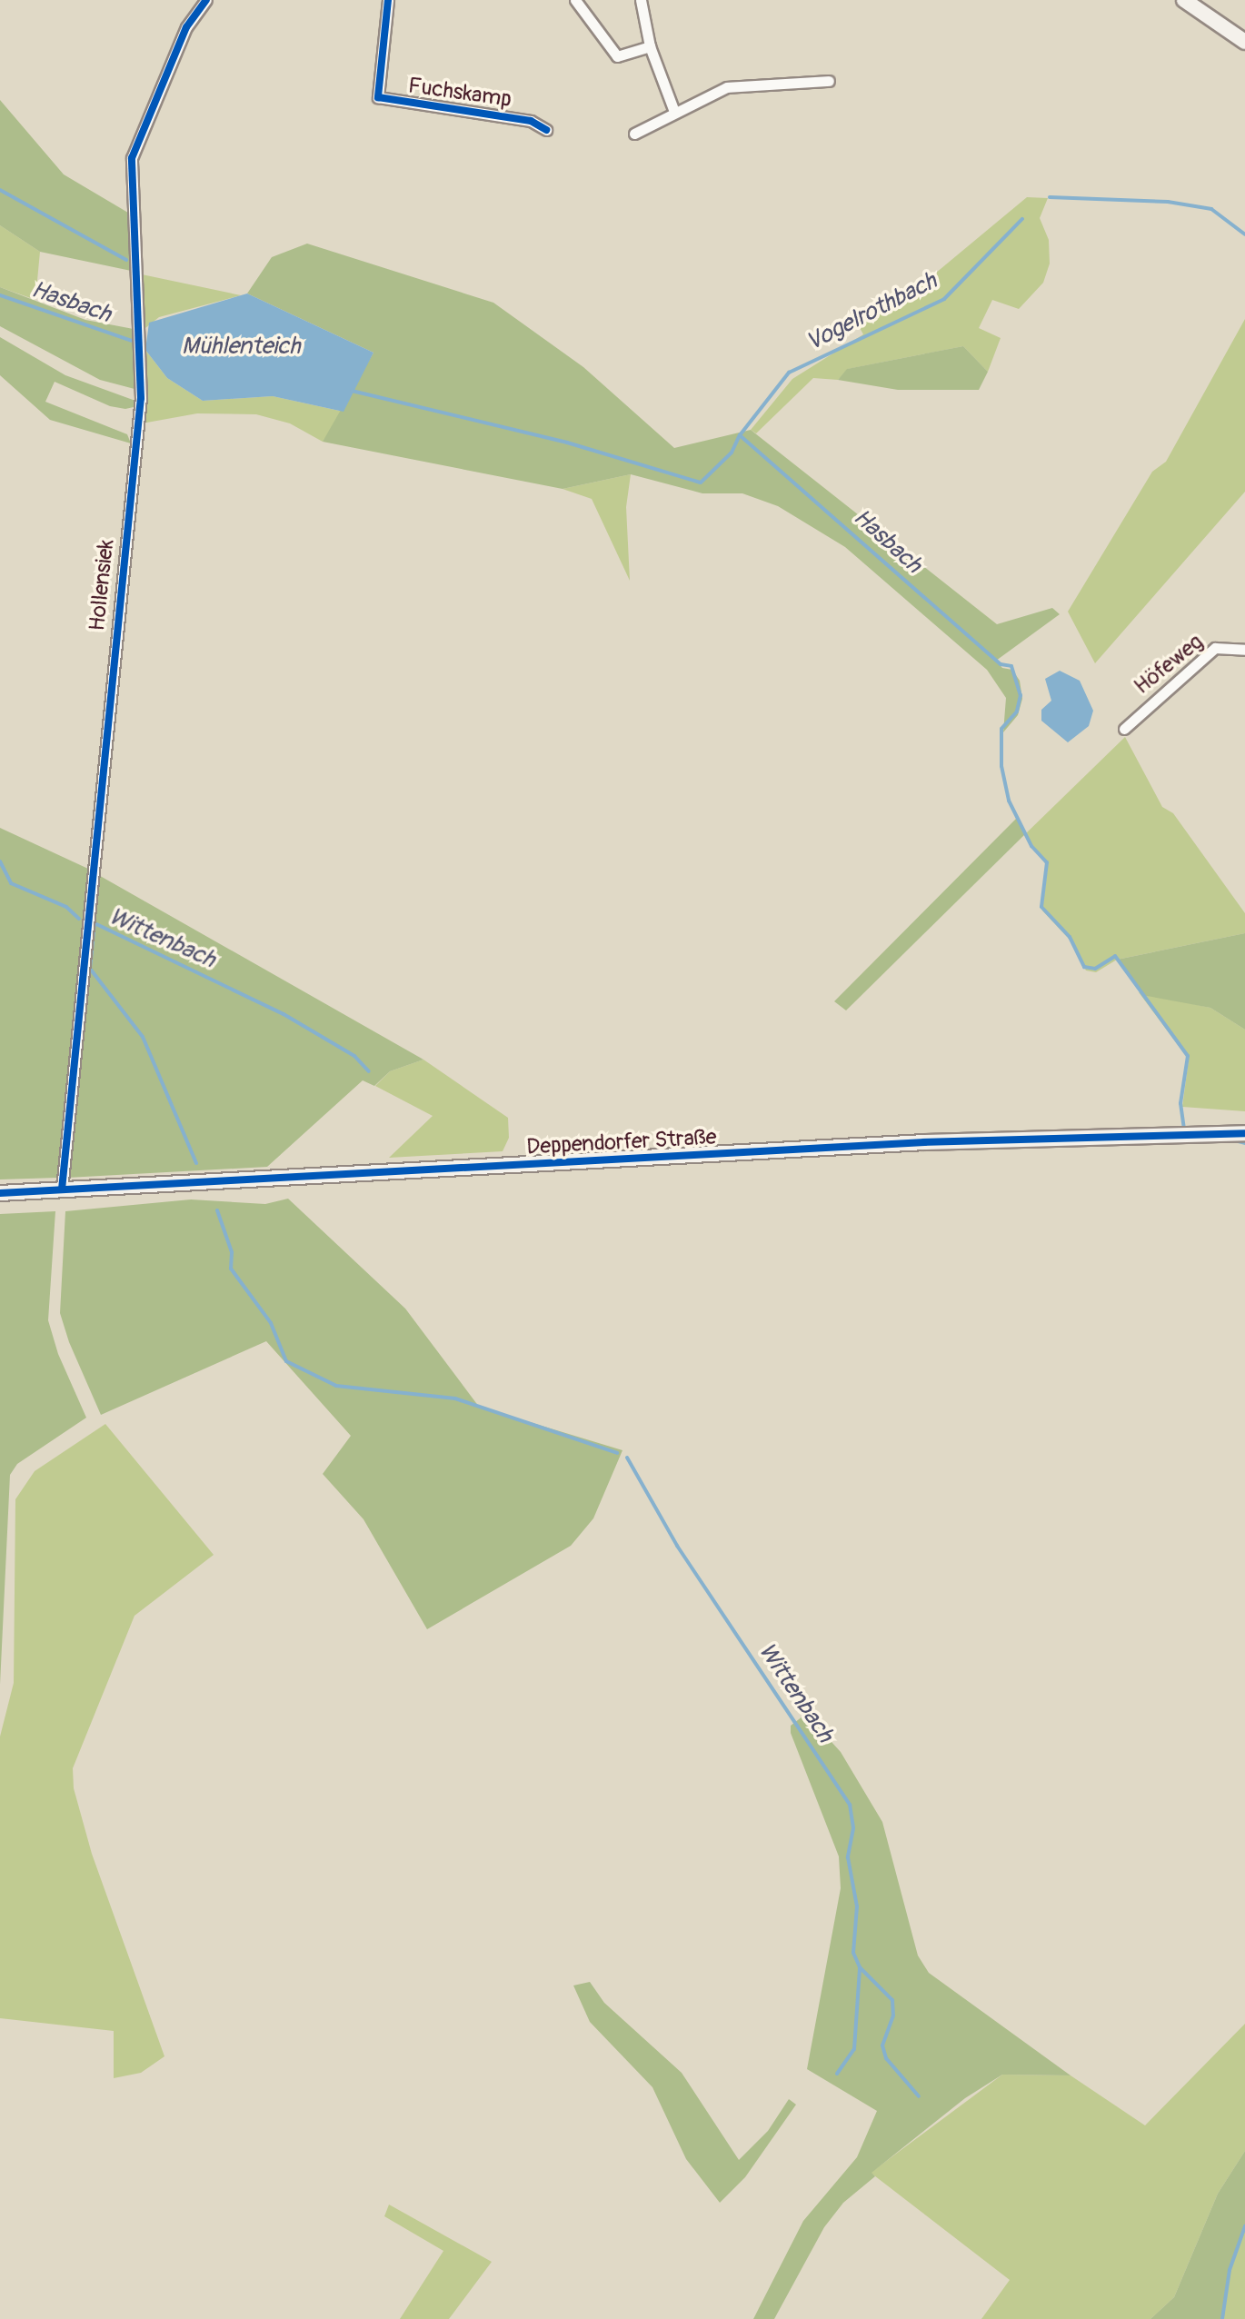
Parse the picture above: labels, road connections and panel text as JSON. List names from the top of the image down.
{
  "streets": {
    "street": [
      "Fuchskamp",
      "Hollensiek",
      "Höfeweg",
      "Deppendorfer Straße"
    ]
  },
  "crossings": [
    ["Hollensiek", "Deppendorfer Straße"]
  ],
  "water": [
    "Hasbach",
    "Vogelrothbach",
    "Mühlenteich",
    "Wittenbach"
  ]
}
